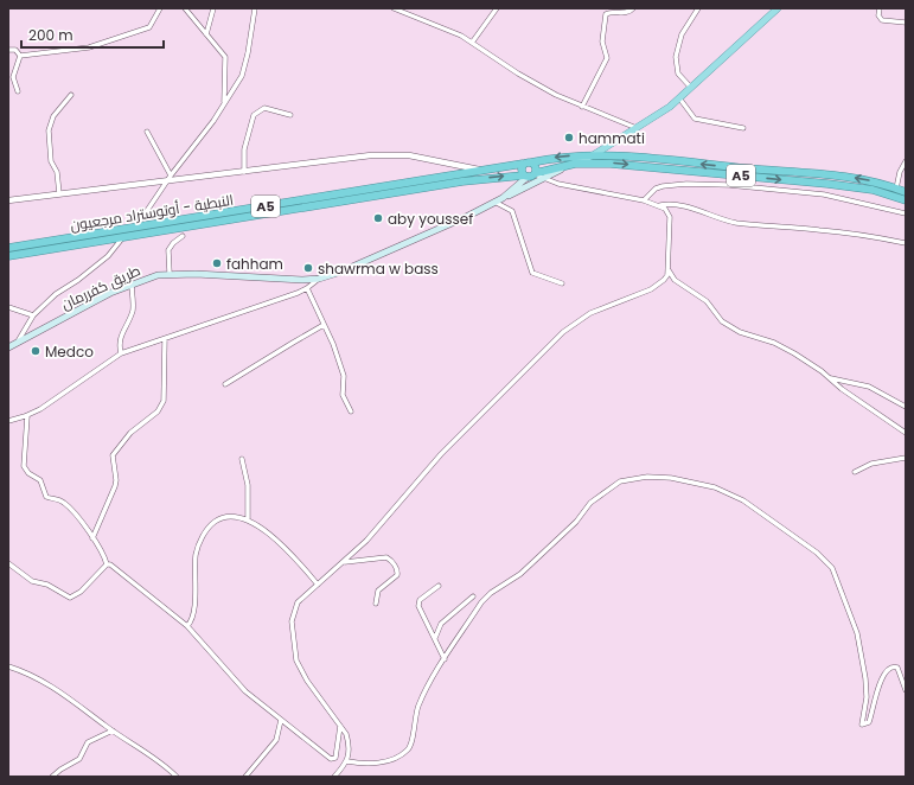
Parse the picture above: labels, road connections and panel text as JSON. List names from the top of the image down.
{
  "streets": {
    "highway": ["A5", "النبطية - أوتوستراد مرجعيون"],
    "main road": ["طريق كفررمان"]
  },
  "crossings": [
    ["A5", "النبطية - أوتوستراد مرجعيون"],
    ["النبطية - أوتوستراد مرجعيون", "طريق كفررمان"]
  ],
  "places": [
    "hammati",
    "aby youssef",
    "fahham",
    "shawrma w bass",
    "Medco"
  ],
  "scale_bar": "200 m"
}
